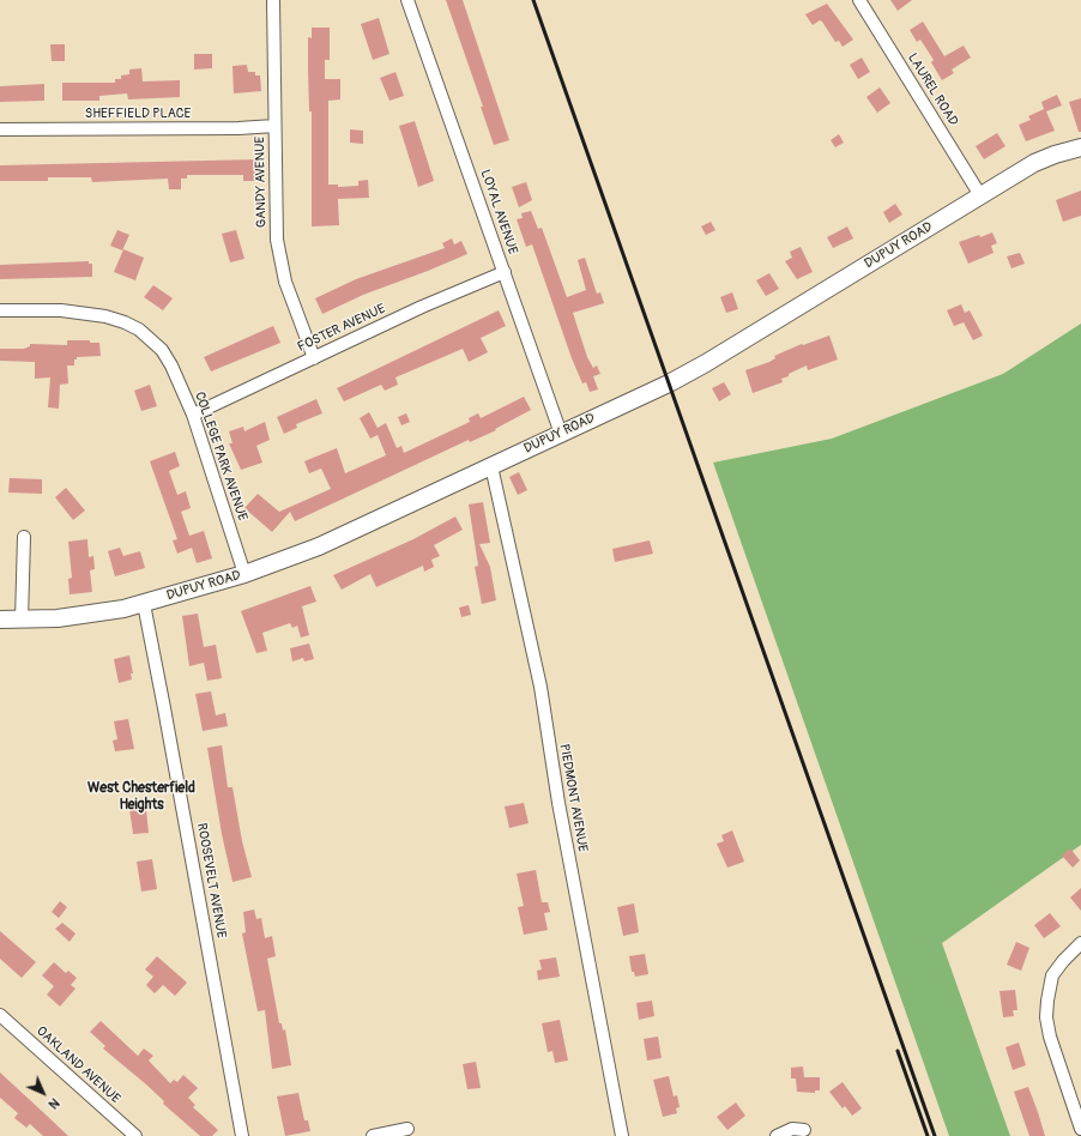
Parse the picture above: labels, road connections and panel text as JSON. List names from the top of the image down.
{
  "streets": {
    "street": [
      "LAUREL ROAD",
      "SHEFFIELD PLACE",
      "GANDY AVENUE",
      "LOYAL AVENUE",
      "DUPUY ROAD",
      "FOSTER AVENUE",
      "COLLEGE PARK AVENUE",
      "PIEDMONT AVENUE",
      "ROOSEVELT AVENUE",
      "OAKLAND AVENUE"
    ]
  },
  "crossings": [
    ["LAUREL ROAD", "DUPUY ROAD"],
    ["SHEFFIELD PLACE", "GANDY AVENUE"],
    ["GANDY AVENUE", "FOSTER AVENUE"],
    ["LOYAL AVENUE", "DUPUY ROAD"],
    ["LOYAL AVENUE", "FOSTER AVENUE"],
    ["DUPUY ROAD", "COLLEGE PARK AVENUE"],
    ["DUPUY ROAD", "PIEDMONT AVENUE"],
    ["DUPUY ROAD", "ROOSEVELT AVENUE"],
    ["FOSTER AVENUE", "COLLEGE PARK AVENUE"]
  ],
  "districts": ["West Chesterfield Heights"],
  "north": "bottom right"
}
